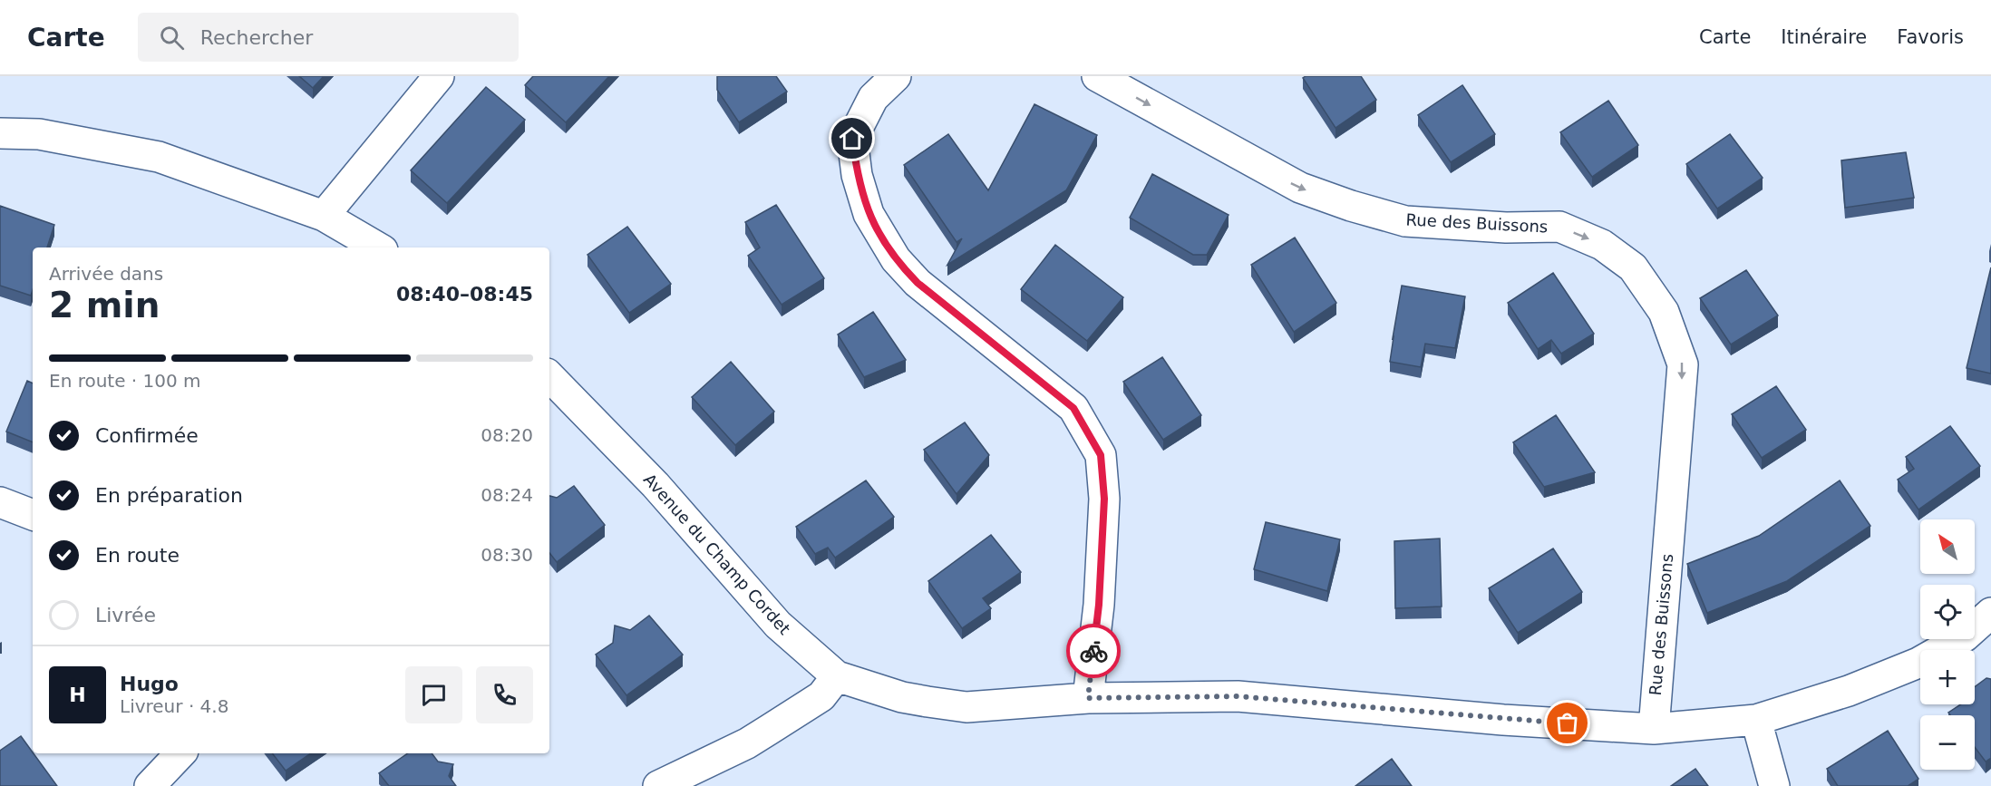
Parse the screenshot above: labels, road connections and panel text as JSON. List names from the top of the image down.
{
  "streets": {
    "street": ["Rue des Buissons", "Avenue du Champ Cordet"]
  },
  "crossings": [
    ["Rue des Buissons", "Avenue du Champ Cordet"]
  ],
  "one_way": ["Rue des Buissons"],
  "north": "top left",
  "page": {
    "header": "Carte",
    "search": "Rechercher",
    "nav": ["Carte", "Itinéraire", "Favoris"],
    "heading": ["2 min", "Arrivée dans", "08:40–08:45"],
    "panel": ["Hugo", "Livreur · 4.8"],
    "bar": "En route · 100 m",
    "list": [
      ["Confirmée", "08:20"],
      ["En préparation", "08:24"],
      ["En route", "08:30"],
      "Livrée"
    ],
    "map_buttons": ["+", "−"],
    "round": "H"
  }
}
